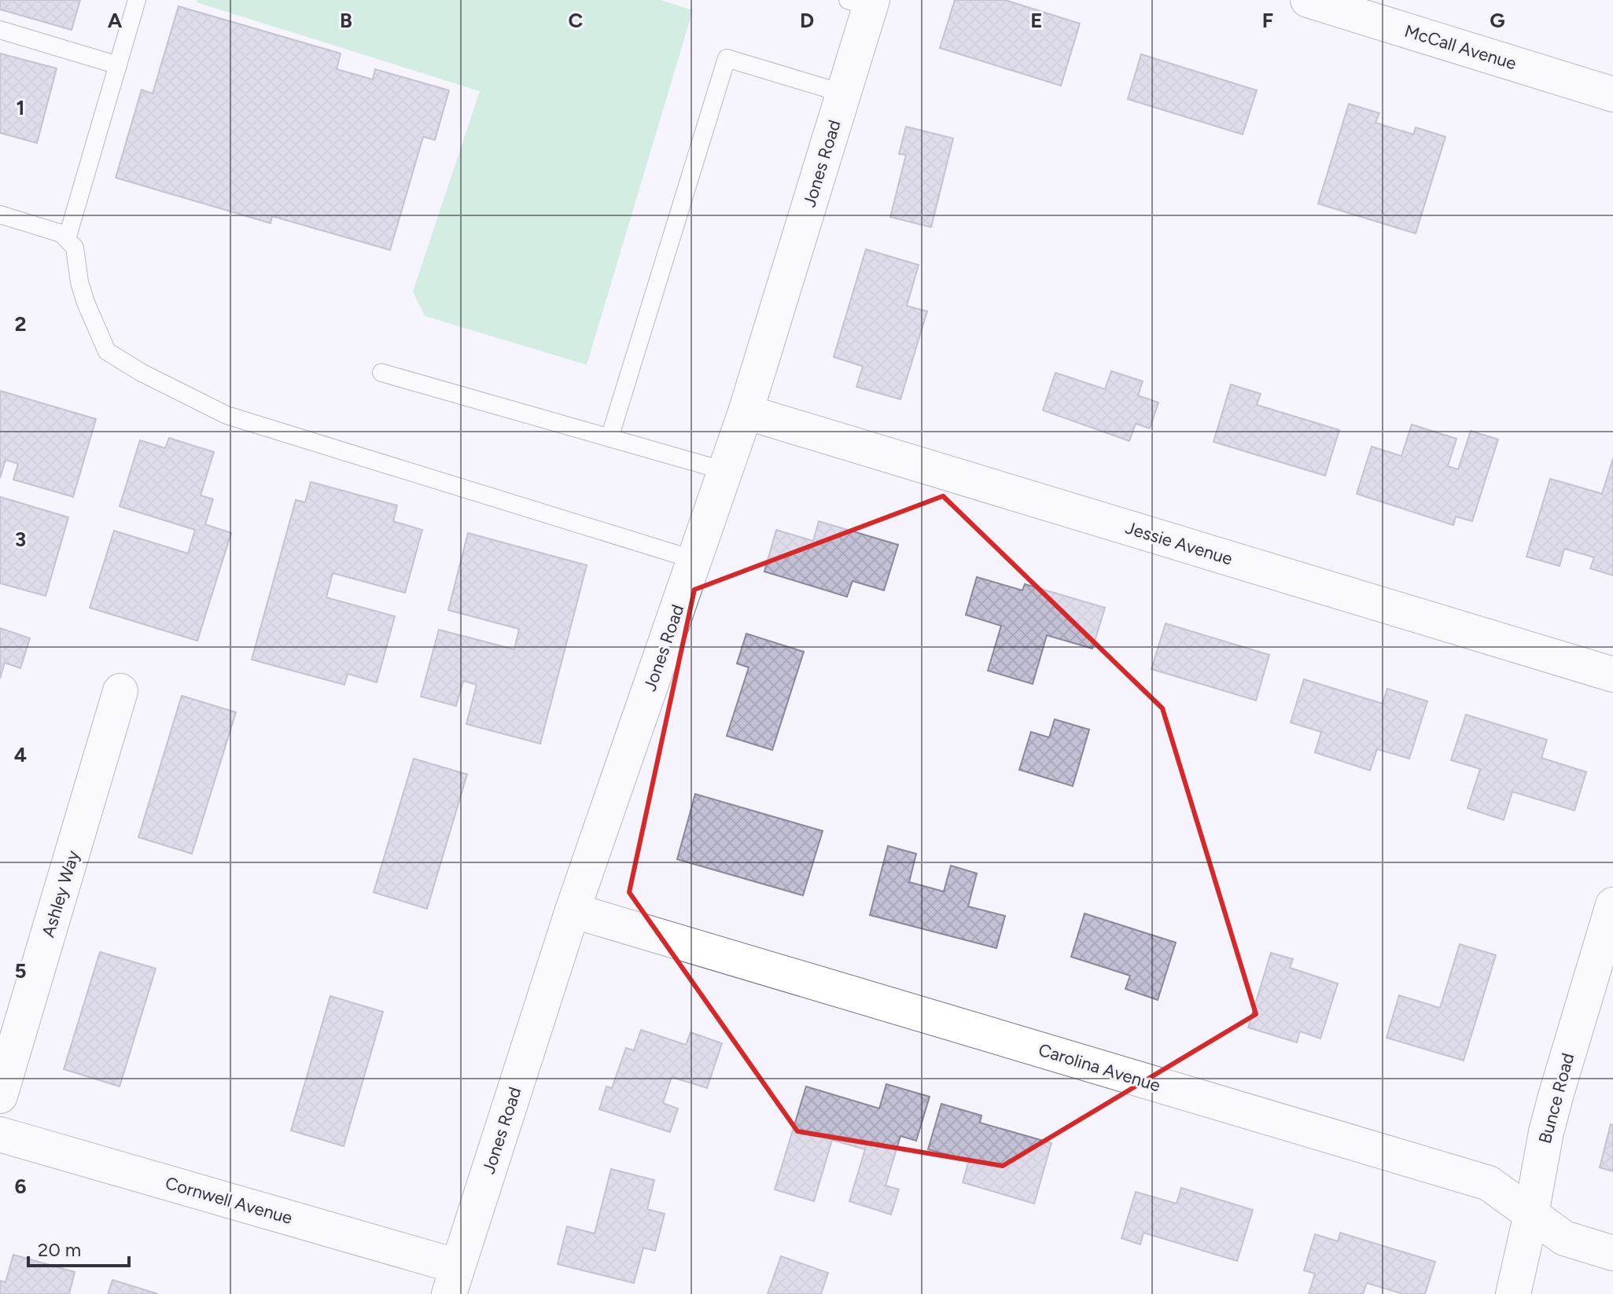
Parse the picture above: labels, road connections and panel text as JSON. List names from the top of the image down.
{
  "streets": {
    "street": [
      "McCall Avenue",
      "Jones Road",
      "Jessie Avenue",
      "Ashley Way",
      "Carolina Avenue",
      "Bunce Road",
      "Cornwell Avenue"
    ]
  },
  "crossings": [
    ["Jones Road", "Jessie Avenue"],
    ["Jones Road", "Carolina Avenue"],
    ["Jones Road", "Cornwell Avenue"],
    ["Carolina Avenue", "Bunce Road"]
  ],
  "scale_bar": "20 m",
  "grid": {
    "columns": [
      "A",
      "B",
      "C",
      "D",
      "E",
      "F",
      "G"
    ],
    "rows": [
      "1",
      "2",
      "3",
      "4",
      "5",
      "6"
    ]
  }
}
